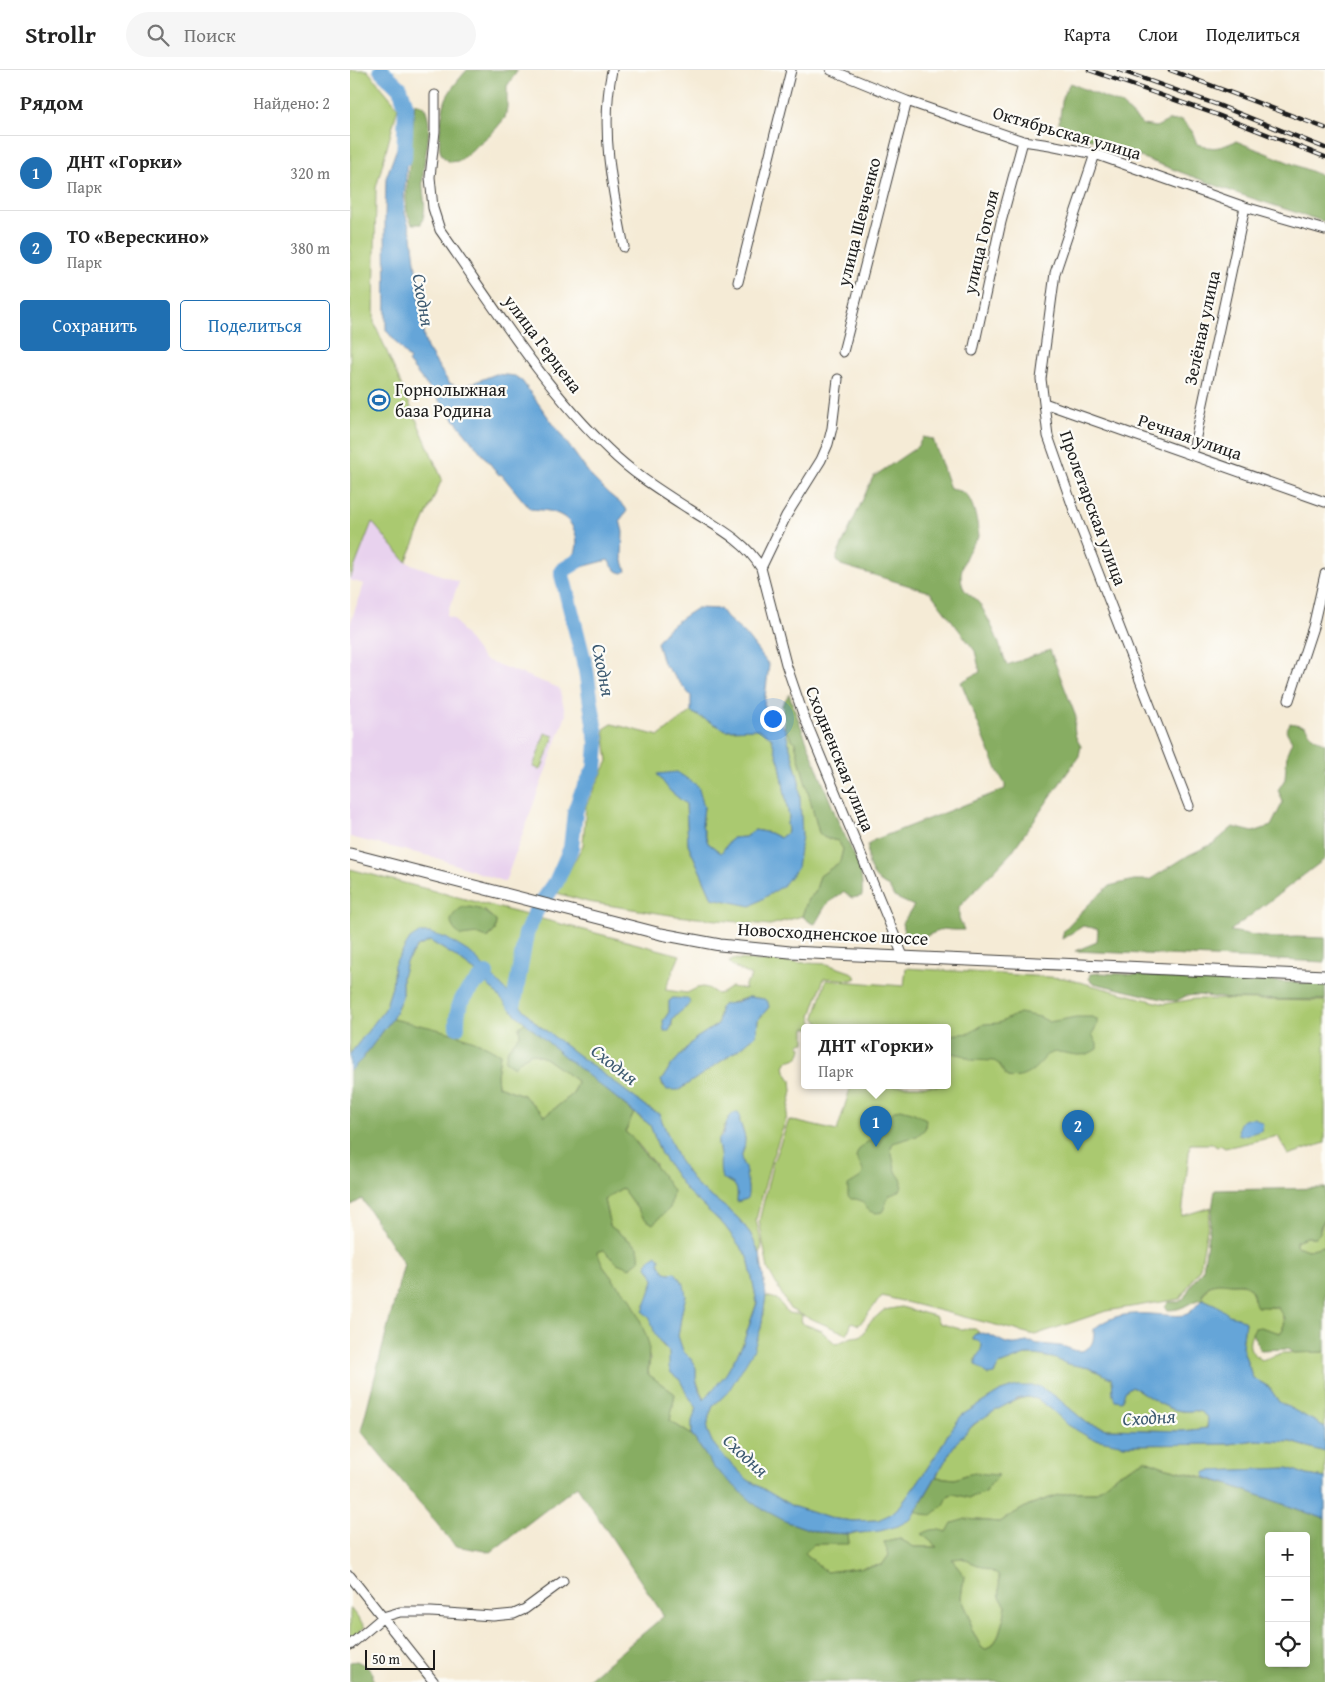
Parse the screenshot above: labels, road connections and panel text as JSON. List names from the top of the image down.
{
  "streets": {
    "main road": ["Новосходненское шоссе"],
    "street": [
      "Октябрьская улица",
      "улица Шевченко",
      "улица Гоголя",
      "Зелёная улица",
      "улица Герцена",
      "Речная улица",
      "Пролетарская улица",
      "Сходненская улица"
    ]
  },
  "crossings": [
    ["Октябрьская улица", "улица Шевченко"],
    ["Октябрьская улица", "улица Гоголя"],
    ["Октябрьская улица", "Зелёная улица"],
    ["Октябрьская улица", "Пролетарская улица"],
    ["Зелёная улица", "Речная улица"],
    ["улица Герцена", "Сходненская улица"],
    ["Речная улица", "Пролетарская улица"],
    ["Сходненская улица", "Новосходненское шоссе"]
  ],
  "water": ["Сходня"],
  "places": {
    "sports": ["Горнолыжная база Родина"]
  },
  "scale_bar": "50 m",
  "page": {
    "header": "Strollr",
    "search": "Поиск",
    "nav": ["Карта", "Слои", "Поделиться"],
    "heading": ["Рядом", "Найдено: 2"],
    "list": [
      {
        "mark": "1",
        "name": "ДНТ «Горки»",
        "note": "Парк",
        "value": "320 m"
      },
      {
        "mark": "2",
        "name": "ТО «Верескино»",
        "note": "Парк",
        "value": "380 m"
      }
    ],
    "buttons": ["Сохранить", "Поделиться"],
    "popup": ["ДНТ «Горки»", "Парк"],
    "pins": ["1", "2"],
    "map_buttons": ["+", "−"],
    "scale": "50 m"
  }
}
